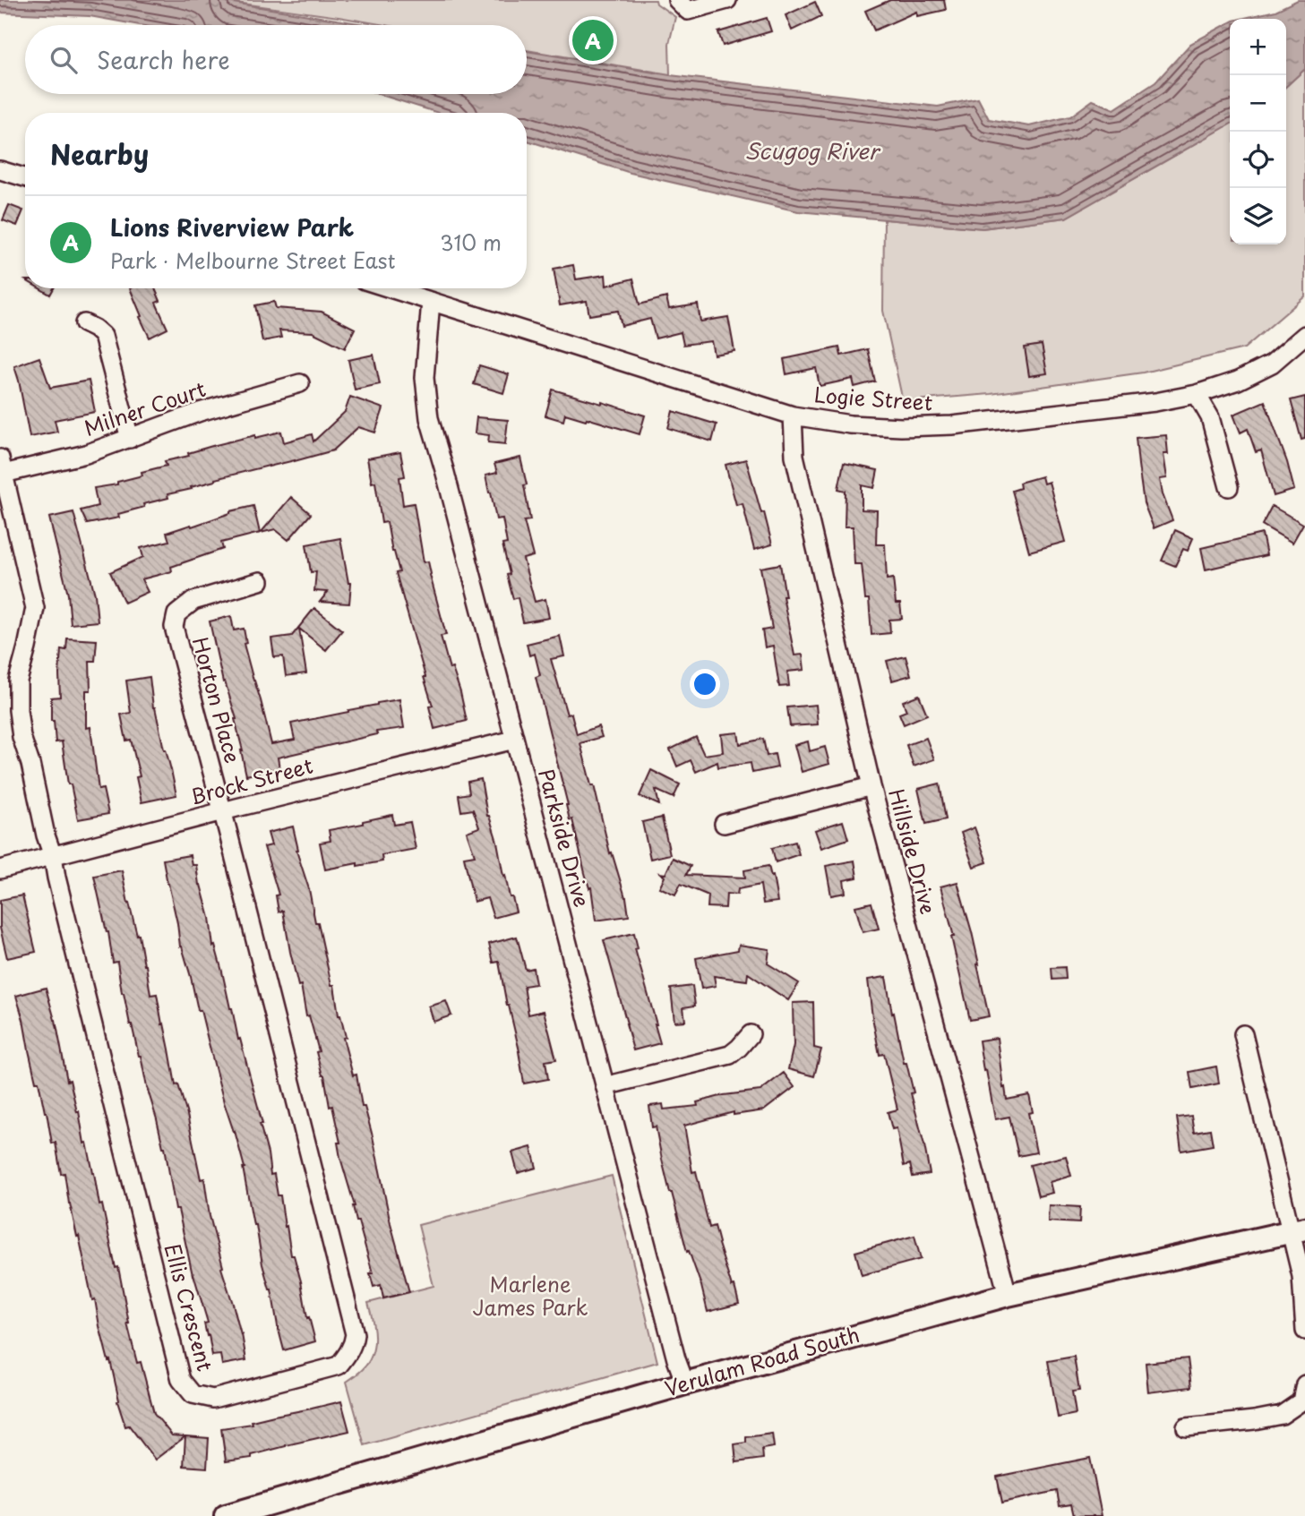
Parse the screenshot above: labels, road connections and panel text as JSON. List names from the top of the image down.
{
  "streets": {
    "main road": ["Verulam Road South"],
    "street": [
      "Logie Street",
      "Milner Court",
      "Horton Place",
      "Brock Street",
      "Parkside Drive",
      "Hillside Drive",
      "Ellis Crescent"
    ]
  },
  "crossings": [
    ["Logie Street", "Parkside Drive"],
    ["Logie Street", "Hillside Drive"],
    ["Milner Court", "Ellis Crescent"],
    ["Horton Place", "Brock Street"],
    ["Horton Place", "Ellis Crescent"],
    ["Brock Street", "Parkside Drive"],
    ["Brock Street", "Ellis Crescent"],
    ["Parkside Drive", "Verulam Road South"],
    ["Hillside Drive", "Verulam Road South"]
  ],
  "water": ["Scugog River"],
  "parks": ["Marlene James Park"],
  "page": {
    "pins": "A",
    "map_buttons": ["+", "−"],
    "search": "Search here",
    "heading": "Nearby",
    "list": [
      {
        "mark": "A",
        "name": "Lions Riverview Park",
        "note": "Park · Melbourne Street East",
        "value": "310 m"
      }
    ]
  }
}
